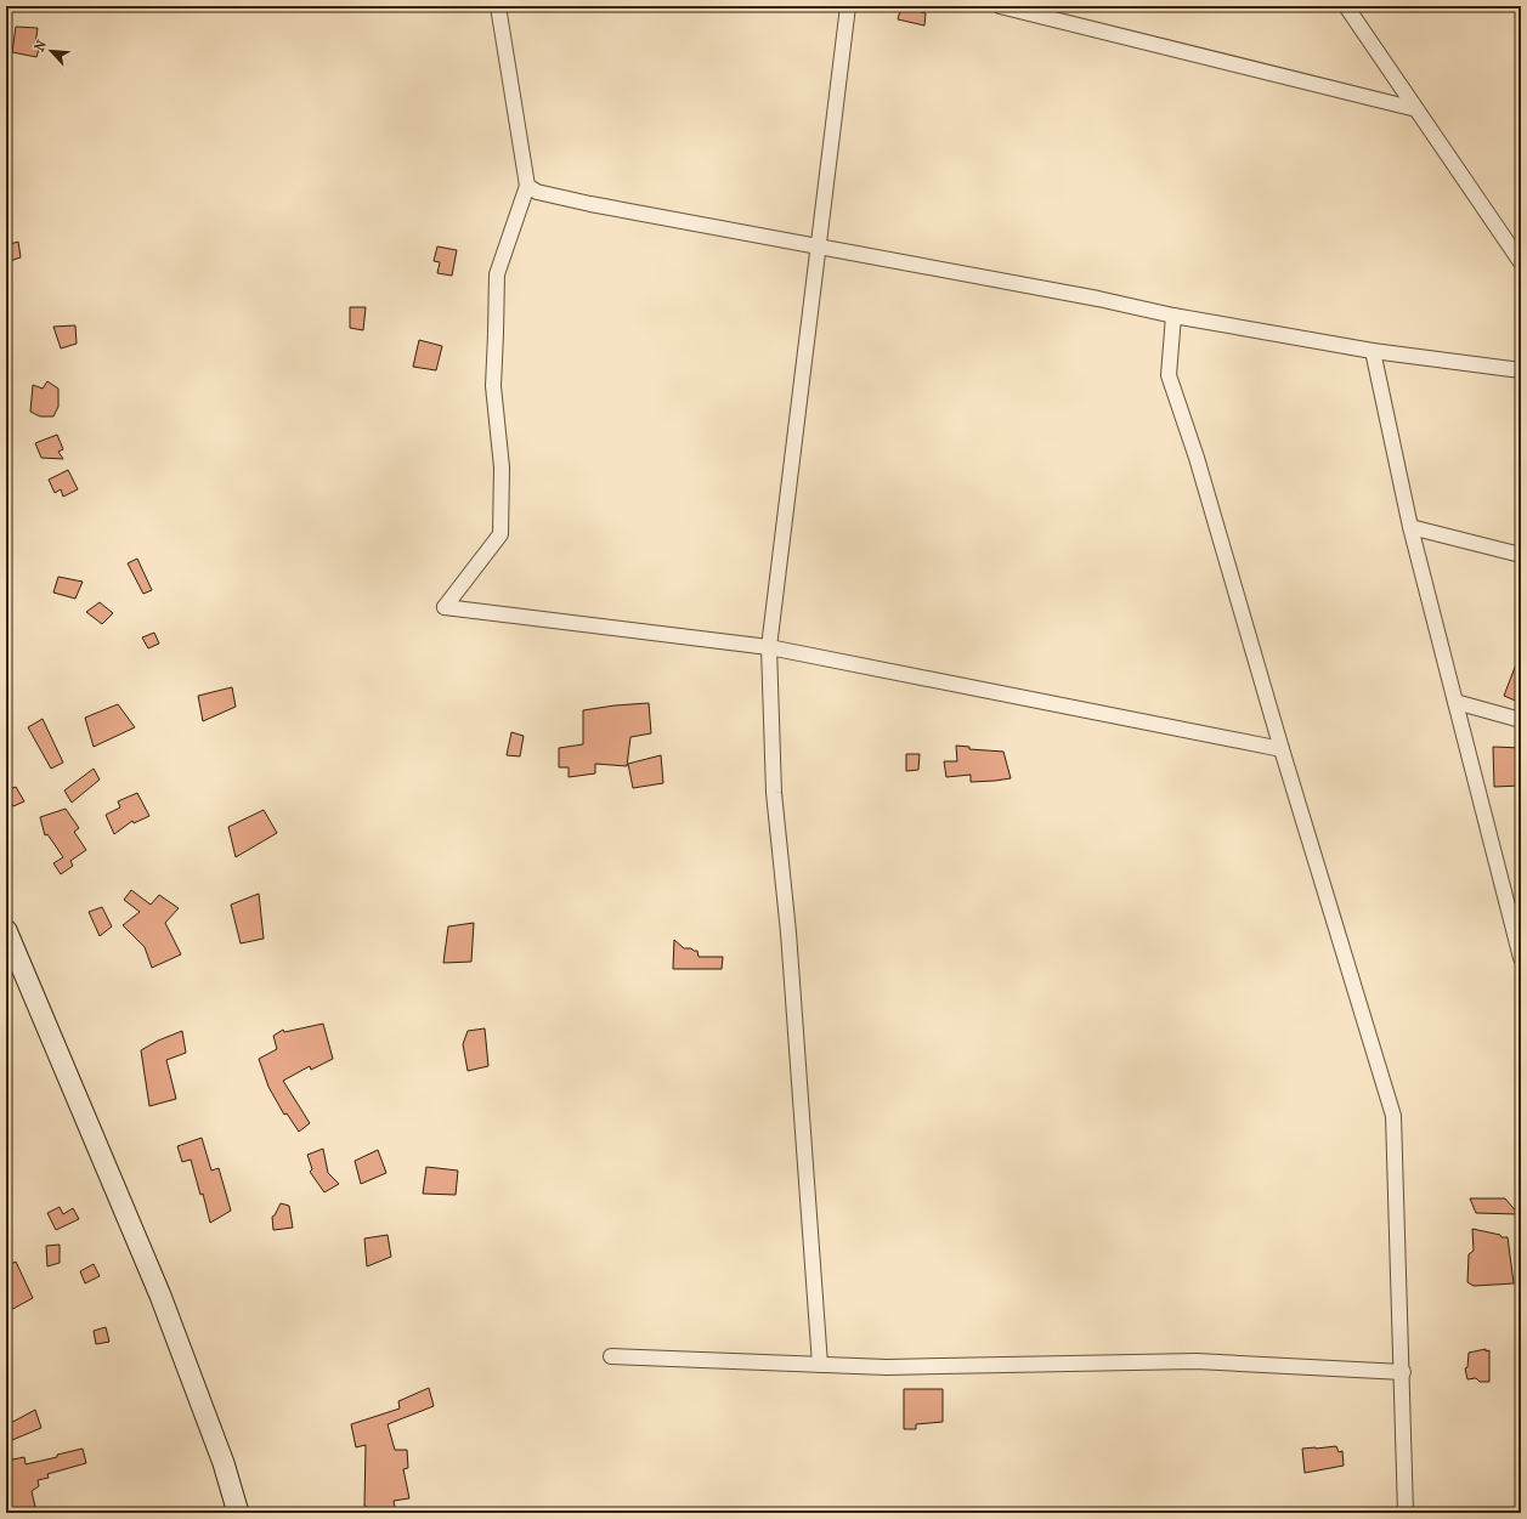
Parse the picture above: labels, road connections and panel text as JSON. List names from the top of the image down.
{
  "north": "top left"
}
